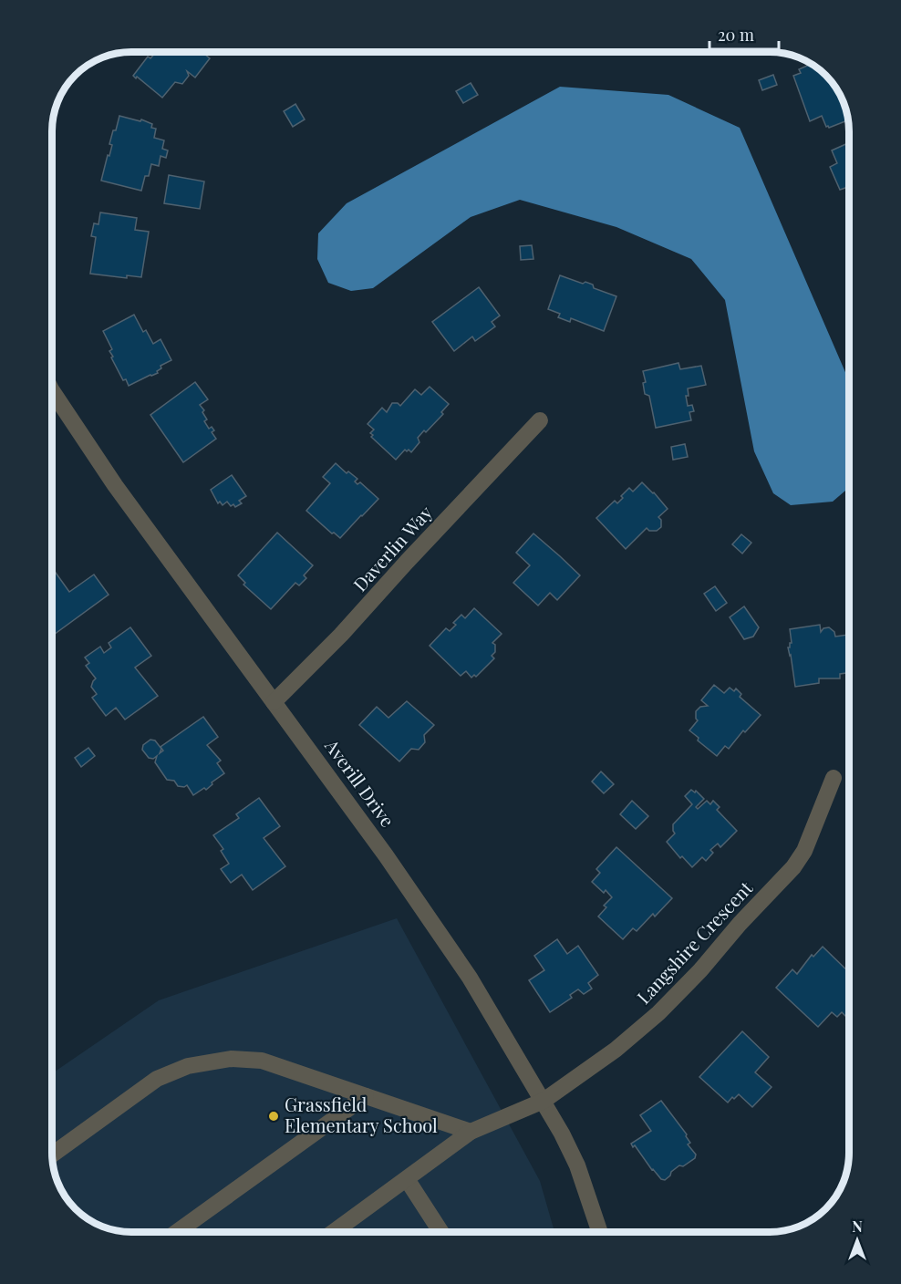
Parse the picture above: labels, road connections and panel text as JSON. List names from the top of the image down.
{
  "streets": {
    "street": ["Daverlin Way", "Averill Drive", "Langshire Crescent"]
  },
  "crossings": [
    ["Daverlin Way", "Averill Drive"],
    ["Averill Drive", "Langshire Crescent"]
  ],
  "places": ["Grassfield Elementary School"],
  "scale_bar": "20 m",
  "north": "top"
}
